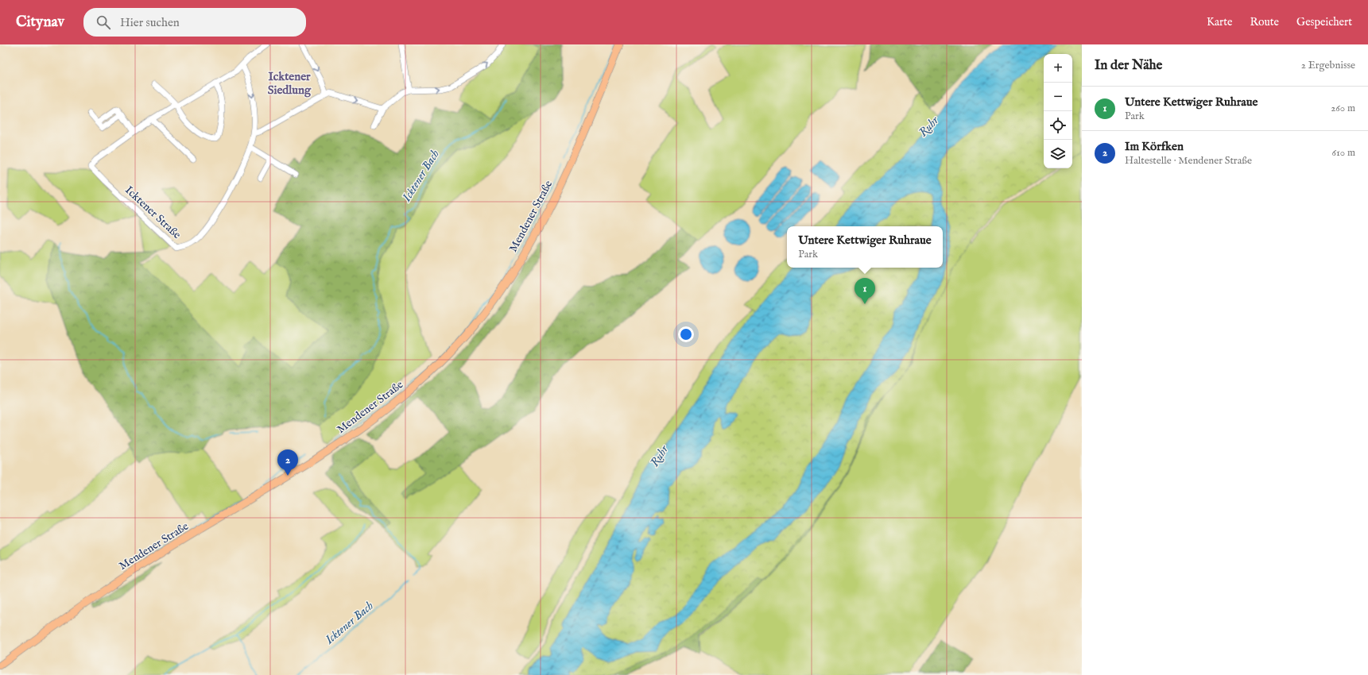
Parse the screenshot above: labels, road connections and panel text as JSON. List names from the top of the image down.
{
  "streets": {
    "main road": ["Mendener Straße"],
    "street": ["Icktener Straße"]
  },
  "districts": ["Icktener Siedlung"],
  "water": ["Ruhr", "Icktener Bach"],
  "page": {
    "header": "Citynav",
    "search": "Hier suchen",
    "nav": ["Karte", "Route", "Gespeichert"],
    "heading": ["In der Nähe", "2 Ergebnisse"],
    "map_buttons": ["+", "−"],
    "list": [
      {
        "mark": "1",
        "name": "Untere Kettwiger Ruhraue",
        "note": "Park",
        "value": "260 m"
      },
      {
        "mark": "2",
        "name": "Im Körfken",
        "note": "Haltestelle · Mendener Straße",
        "value": "610 m"
      }
    ],
    "popup": ["Untere Kettwiger Ruhraue", "Park"],
    "pins": ["1", "2"]
  }
}
